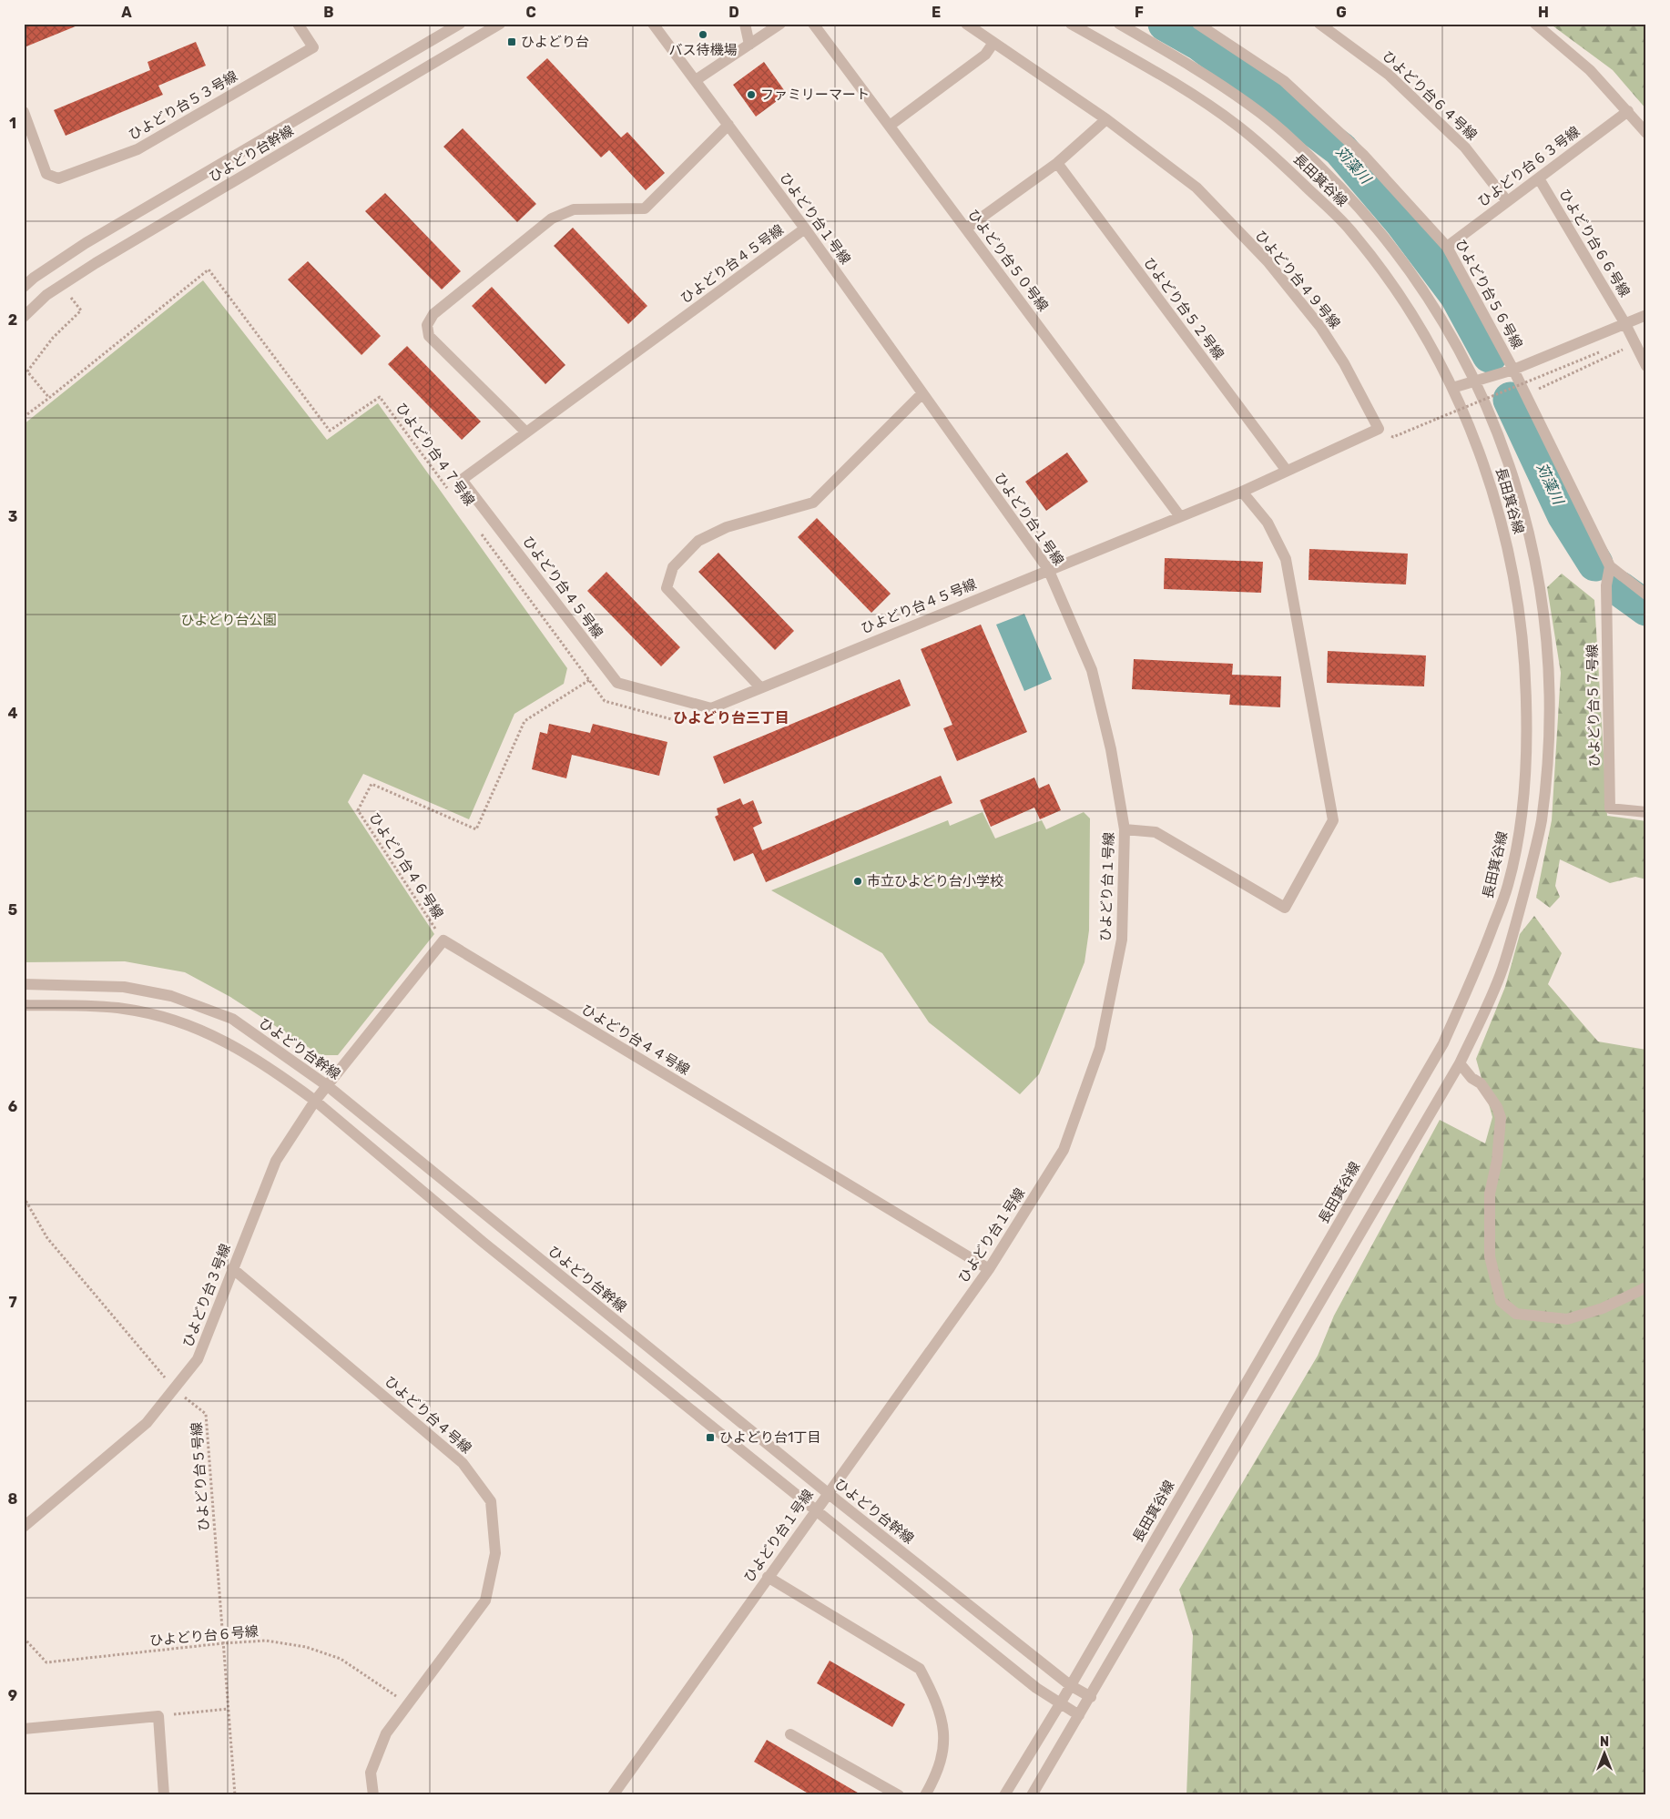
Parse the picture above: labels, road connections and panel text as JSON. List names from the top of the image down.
{
  "streets": {
    "street": [
      "ひよどり台６４号線",
      "ひよどり台５３号線",
      "ひよどり台幹線",
      "ひよどり台６３号線",
      "長田箕谷線",
      "ひよどり台１号線",
      "ひよどり台６６号線",
      "ひよどり台５０号線",
      "ひよどり台４５号線",
      "ひよどり台４９号線",
      "ひよどり台５６号線",
      "ひよどり台５２号線",
      "ひよどり台５７号線",
      "ひよどり台４４号線",
      "ひよどり台３号線",
      "ひよどり台４号線"
    ],
    "path": [
      "ひよどり台４７号線",
      "ひよどり台４６号線",
      "ひよどり台５号線",
      "ひよどり台６号線"
    ]
  },
  "crossings": [
    ["ひよどり台６４号線", "ひよどり台６３号線"],
    ["ひよどり台幹線", "長田箕谷線"],
    ["ひよどり台幹線", "ひよどり台１号線"],
    ["ひよどり台６３号線", "ひよどり台６６号線"],
    ["ひよどり台６３号線", "ひよどり台５６号線"],
    ["ひよどり台１号線", "ひよどり台４５号線"],
    ["ひよどり台１号線", "ひよどり台４４号線"],
    ["ひよどり台５６号線", "ひよどり台５７号線"],
    ["ひよどり台４６号線", "ひよどり台４４号線"],
    ["ひよどり台３号線", "ひよどり台４号線"],
    ["ひよどり台３号線", "ひよどり台５号線"],
    ["ひよどり台４号線", "ひよどり台６号線"],
    ["ひよどり台５号線", "ひよどり台６号線"]
  ],
  "districts": ["ひよどり台三丁目"],
  "water": ["苅藻川"],
  "parks": ["ひよどり台公園"],
  "places": {
    "other": ["バス待機場", "ファミリーマート", "市立ひよどり台小学校"],
    "transit": ["ひよどり台", "ひよどり台1丁目"]
  },
  "north": "top",
  "grid": {
    "columns": [
      "A",
      "B",
      "C",
      "D",
      "E",
      "F",
      "G",
      "H"
    ],
    "rows": [
      "1",
      "2",
      "3",
      "4",
      "5",
      "6",
      "7",
      "8",
      "9"
    ]
  }
}
